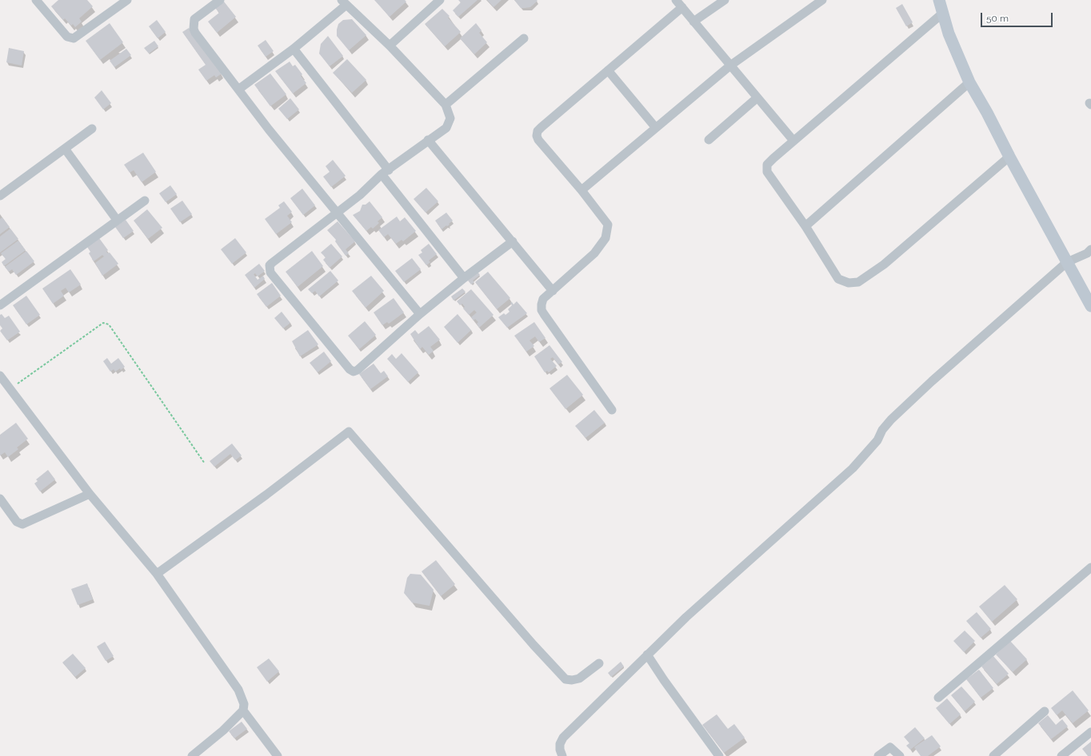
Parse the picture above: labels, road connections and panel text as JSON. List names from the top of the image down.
{
  "scale_bar": "50 m"
}
